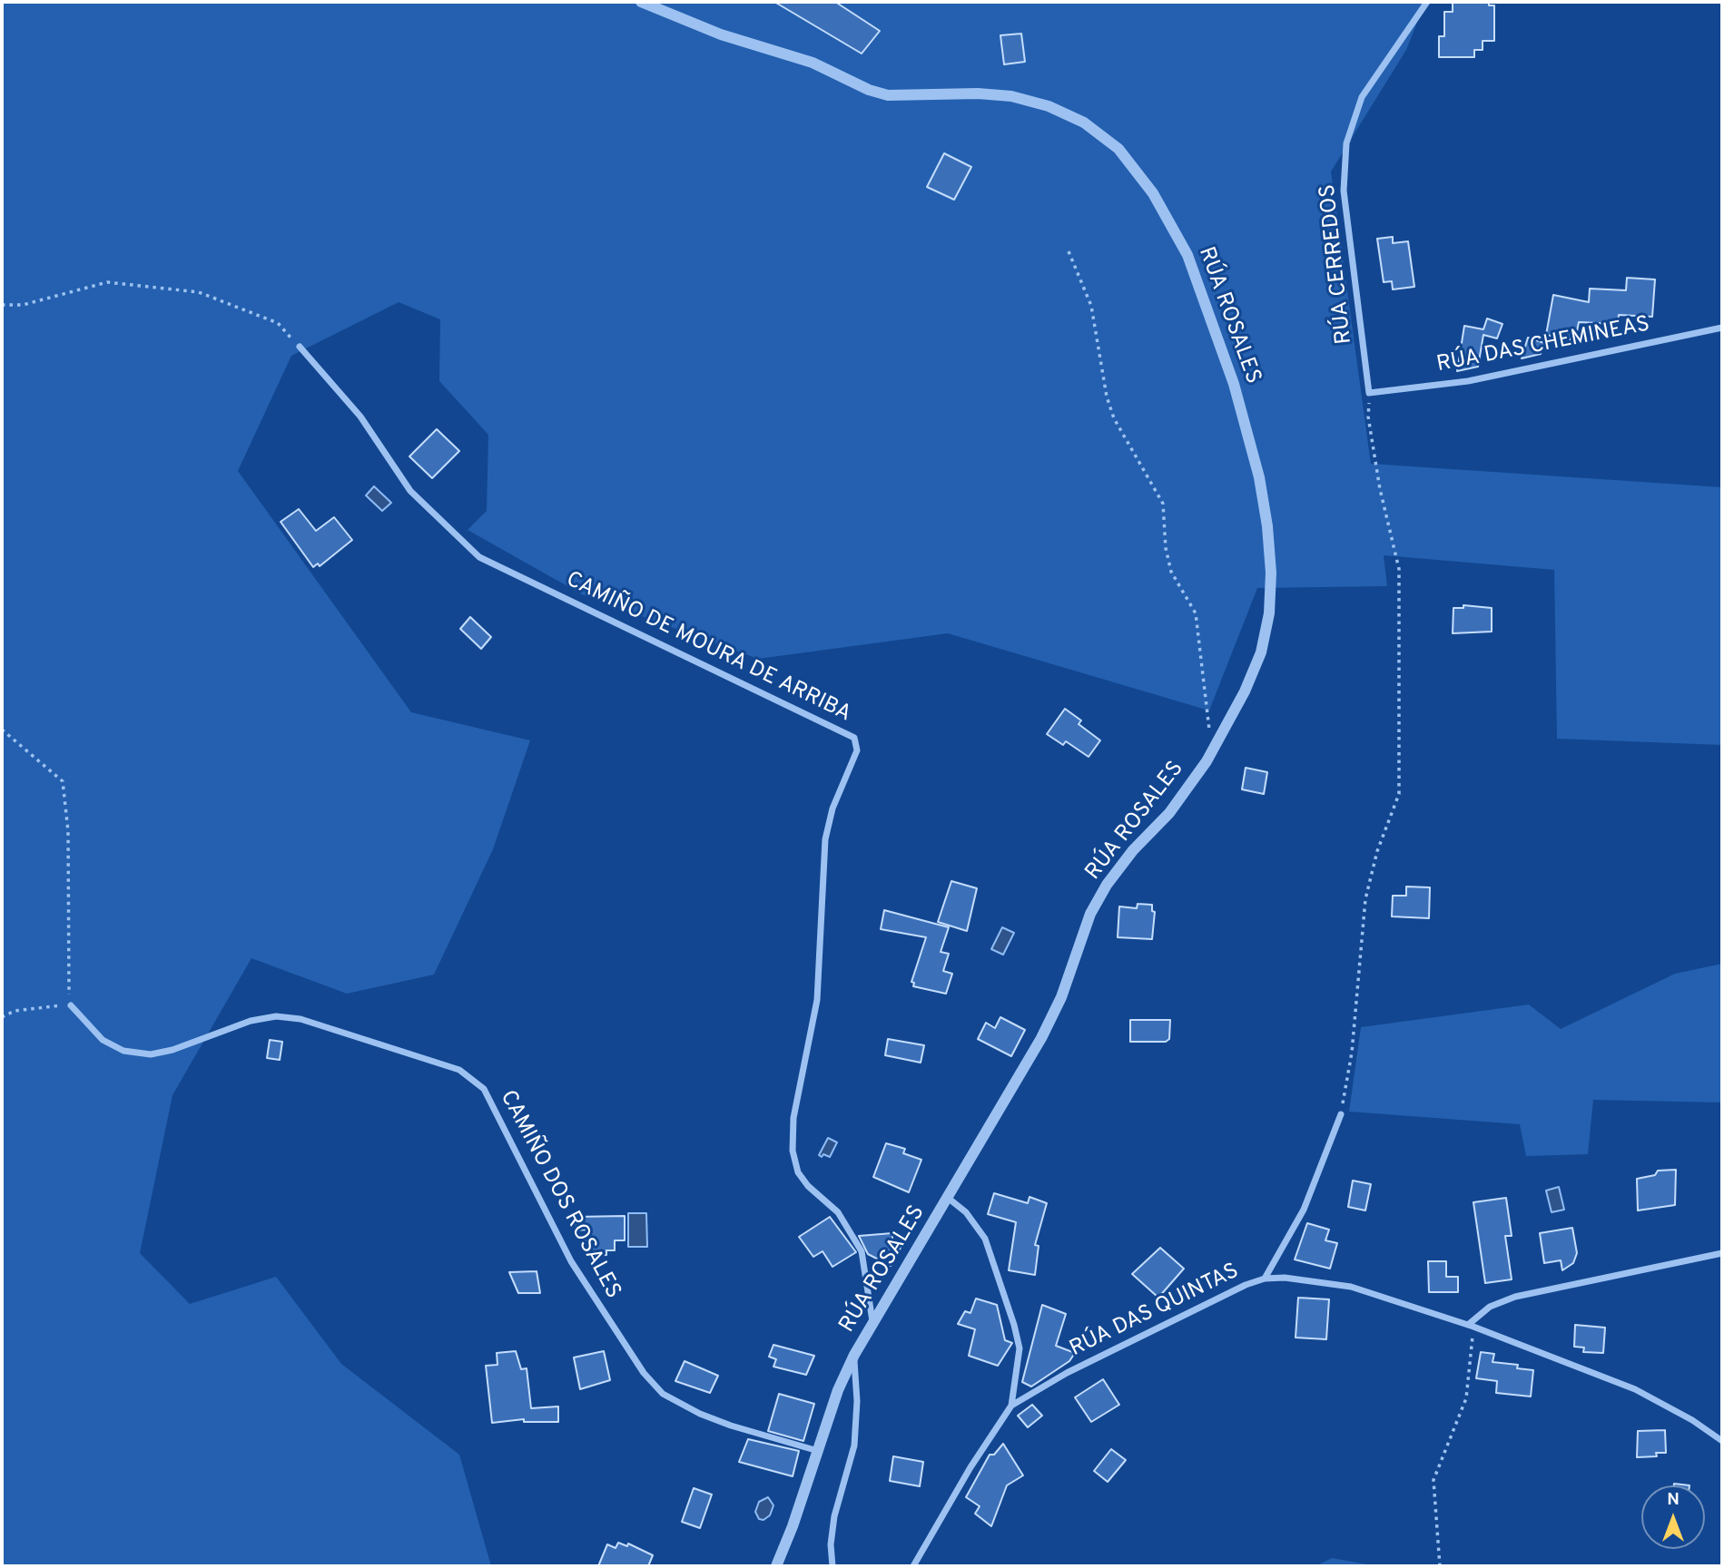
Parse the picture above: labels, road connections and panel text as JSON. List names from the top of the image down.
{
  "streets": {
    "street": [
      "RÚA CERREDOS",
      "RÚA ROSALES",
      "RÚA DAS CHEMINEAS",
      "CAMIÑO DE MOURA DE ARRIBA",
      "CAMIÑO DOS ROSALES",
      "RÚA DAS QUINTAS"
    ]
  },
  "crossings": [
    ["RÚA CERREDOS", "RÚA DAS CHEMINEAS"],
    ["RÚA ROSALES", "CAMIÑO DE MOURA DE ARRIBA"],
    ["RÚA ROSALES", "CAMIÑO DOS ROSALES"]
  ],
  "north": "top"
}
